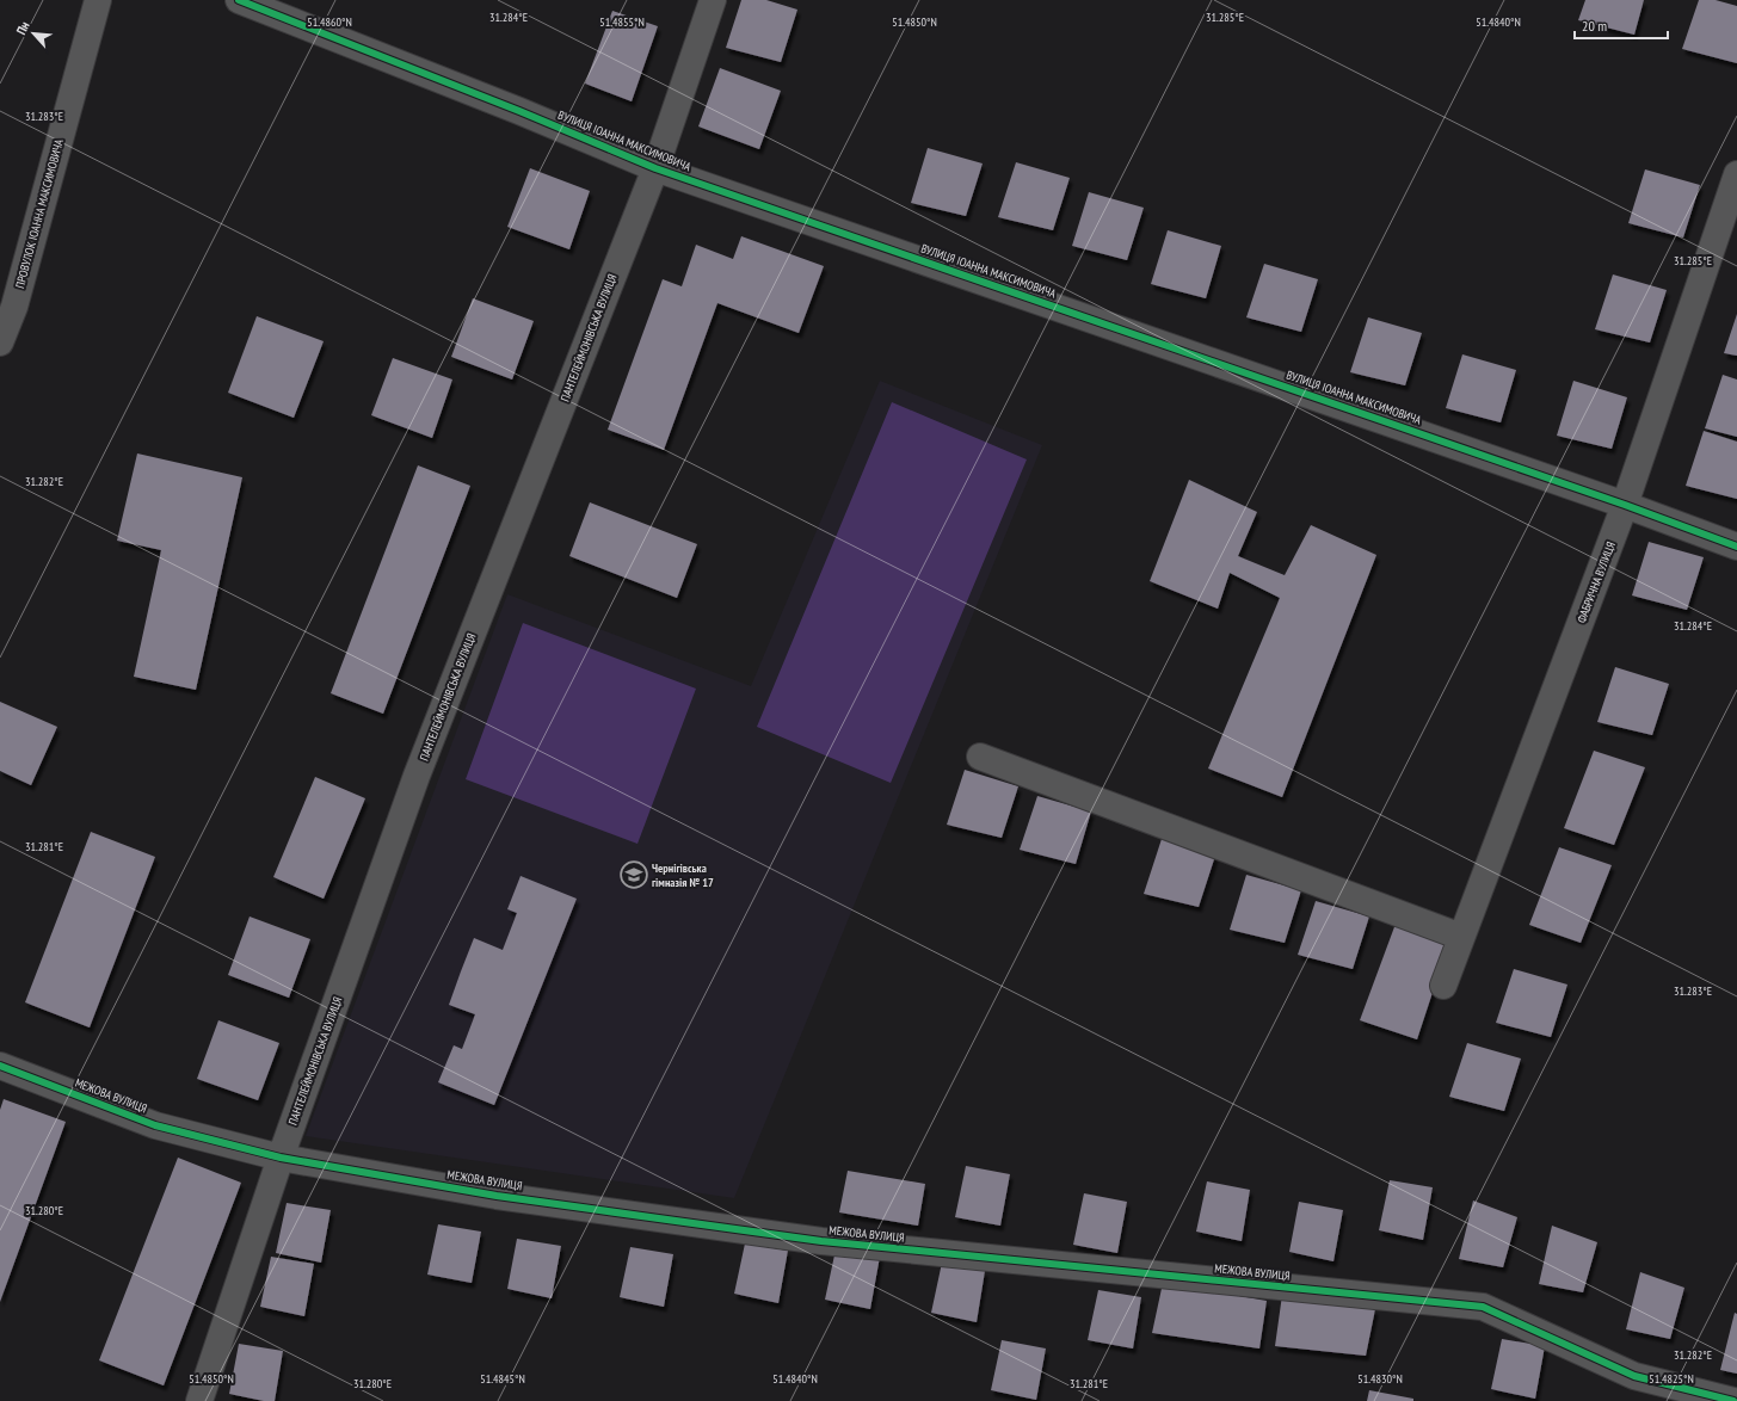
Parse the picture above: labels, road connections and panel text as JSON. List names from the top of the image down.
{
  "streets": {
    "street": [
      "ВУЛИЦЯ ІОАННА МАКСИМОВИЧА",
      "ПРОВУЛОК ІОАННА МАКСИМОВИЧА",
      "ПАНТЕЛЕЙМОНІВСЬКА ВУЛИЦЯ",
      "ФАБРИЧНА ВУЛИЦЯ",
      "МЕЖОВА ВУЛИЦЯ"
    ]
  },
  "crossings": [
    ["ВУЛИЦЯ ІОАННА МАКСИМОВИЧА", "ПАНТЕЛЕЙМОНІВСЬКА ВУЛИЦЯ"],
    ["ВУЛИЦЯ ІОАННА МАКСИМОВИЧА", "ФАБРИЧНА ВУЛИЦЯ"],
    ["ПАНТЕЛЕЙМОНІВСЬКА ВУЛИЦЯ", "МЕЖОВА ВУЛИЦЯ"]
  ],
  "places": {
    "school or university": ["Чернігівська гімназія № 17"]
  },
  "scale_bar": "20 m",
  "north": "top left",
  "coordinates": [
    "31.285°E",
    "31.284°E",
    "51.4860°N",
    "51.4855°N",
    "51.4850°N",
    "51.4840°N",
    "31.283°E",
    "31.282°E",
    "31.281°E",
    "31.280°E",
    "51.4845°N",
    "51.4830°N",
    "51.4825°N"
  ]
}
